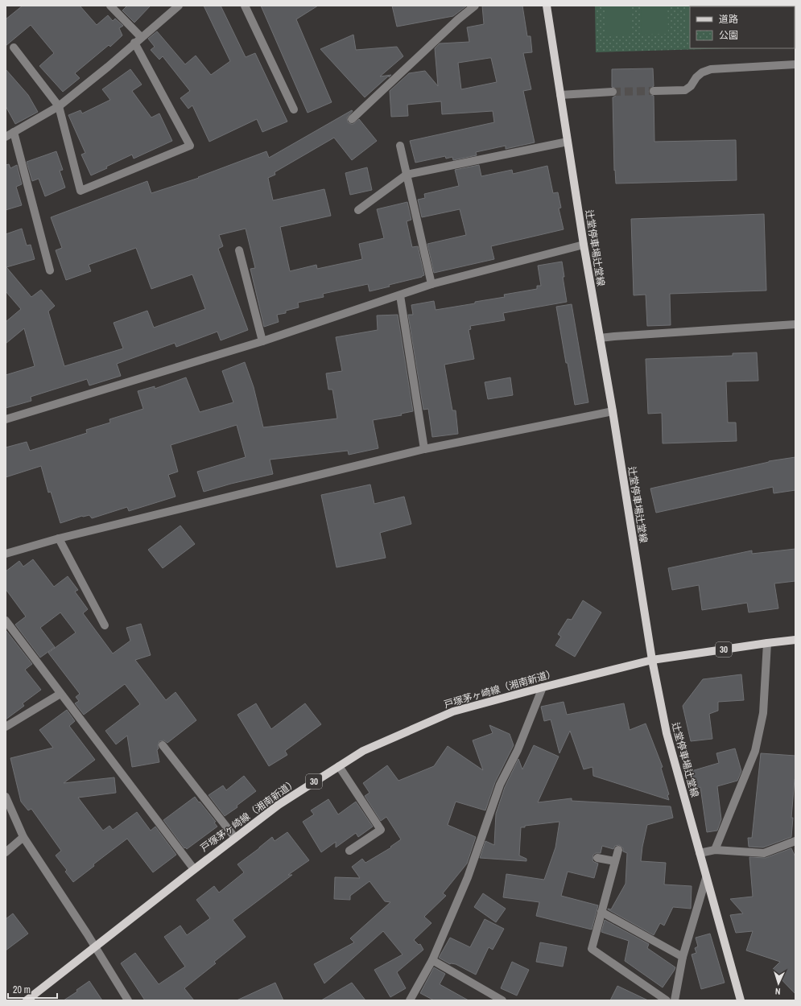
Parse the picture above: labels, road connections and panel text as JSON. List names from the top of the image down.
{
  "streets": {
    "main road": ["辻堂停車場辻堂線", "30", "戸塚茅ヶ崎線（湘南新道）"]
  },
  "crossings": [
    ["辻堂停車場辻堂線", "戸塚茅ヶ崎線（湘南新道）"]
  ],
  "legend": ["道路", "公園"],
  "scale_bar": "20 m",
  "north": "bottom"
}
